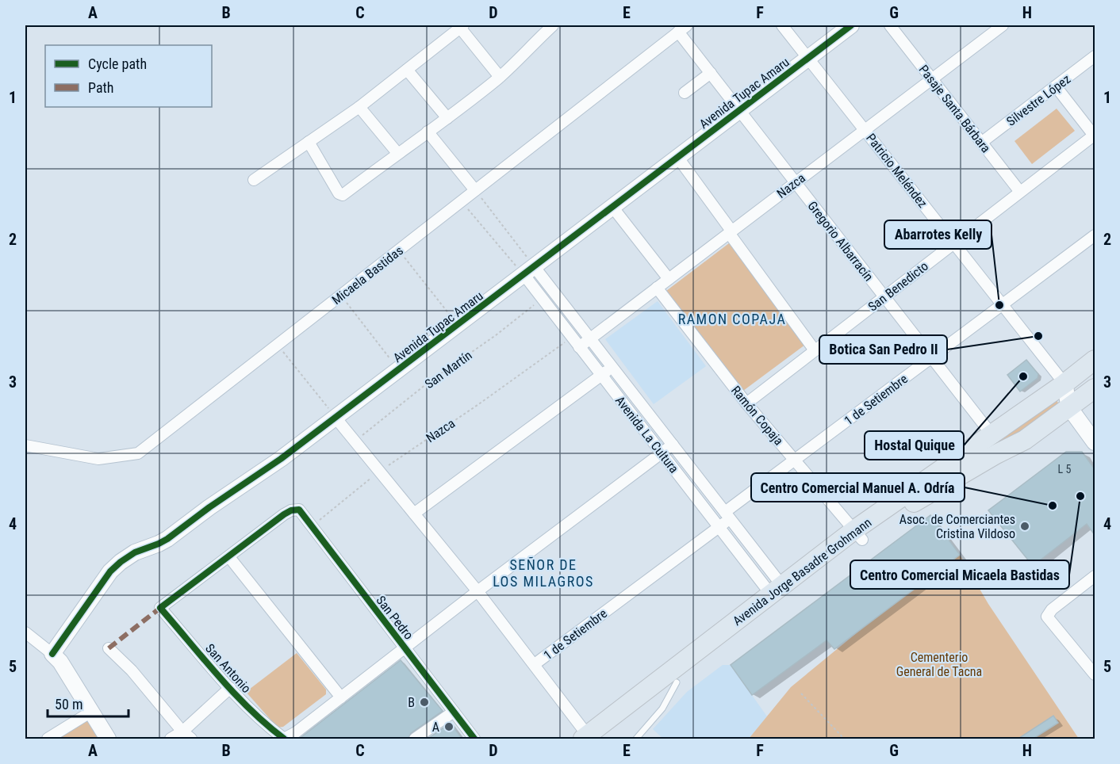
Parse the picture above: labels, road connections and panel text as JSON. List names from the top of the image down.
{
  "streets": {
    "highway": ["Avenida Jorge Basadre Grohmann"],
    "street": [
      "Avenida Tupac Amaru",
      "Silvestre López",
      "Pasaje Santa Bárbara",
      "Patricio Meléndez",
      "Nazca",
      "Gregorio Albarracín",
      "Micaela Bastidas",
      "San Benedicto",
      "1 de Setiembre",
      "Ramón Copaja",
      "Avenida La Cultura",
      "San Pedro",
      "San Antonio"
    ],
    "path": ["San Martín"]
  },
  "crossings": [
    ["Avenida Tupac Amaru", "Patricio Meléndez"],
    ["Avenida Tupac Amaru", "Gregorio Albarracín"],
    ["Avenida Tupac Amaru", "Avenida La Cultura"],
    ["Silvestre López", "Pasaje Santa Bárbara"],
    ["Pasaje Santa Bárbara", "Nazca"],
    ["Pasaje Santa Bárbara", "San Benedicto"],
    ["Patricio Meléndez", "Nazca"],
    ["Patricio Meléndez", "San Benedicto"],
    ["Patricio Meléndez", "1 de Setiembre"],
    ["Patricio Meléndez", "Avenida Jorge Basadre Grohmann"],
    ["Nazca", "Gregorio Albarracín"],
    ["Nazca", "Ramón Copaja"],
    ["Nazca", "Avenida La Cultura"],
    ["Nazca", "San Pedro"],
    ["Gregorio Albarracín", "Micaela Bastidas"],
    ["Gregorio Albarracín", "San Benedicto"],
    ["Gregorio Albarracín", "1 de Setiembre"],
    ["Gregorio Albarracín", "Avenida Jorge Basadre Grohmann"],
    ["San Benedicto", "Ramón Copaja"],
    ["San Martín", "Avenida La Cultura"],
    ["1 de Setiembre", "Ramón Copaja"],
    ["1 de Setiembre", "Avenida La Cultura"],
    ["Ramón Copaja", "Avenida Jorge Basadre Grohmann"],
    ["Avenida La Cultura", "Avenida Jorge Basadre Grohmann"],
    ["San Pedro", "San Antonio"]
  ],
  "districts": ["RAMON COPAJA", "SEÑOR DE LOS MILAGROS"],
  "parks": ["Cementerio General de Tacna"],
  "places": [
    "Abarrotes Kelly",
    "Botica San Pedro II",
    "Hostal Quique",
    "Centro Comercial Micaela Bastidas",
    "Centro Comercial Manuel A. Odría",
    "Asoc. de Comerciantes Cristina Vildoso",
    "B",
    "A"
  ],
  "house_numbers": ["L 5"],
  "legend": ["Cycle path", "Path"],
  "scale_bar": "50 m",
  "grid": {
    "columns": [
      "A",
      "B",
      "C",
      "D",
      "E",
      "F",
      "G",
      "H"
    ],
    "rows": [
      "1",
      "2",
      "3",
      "4",
      "5"
    ]
  }
}
